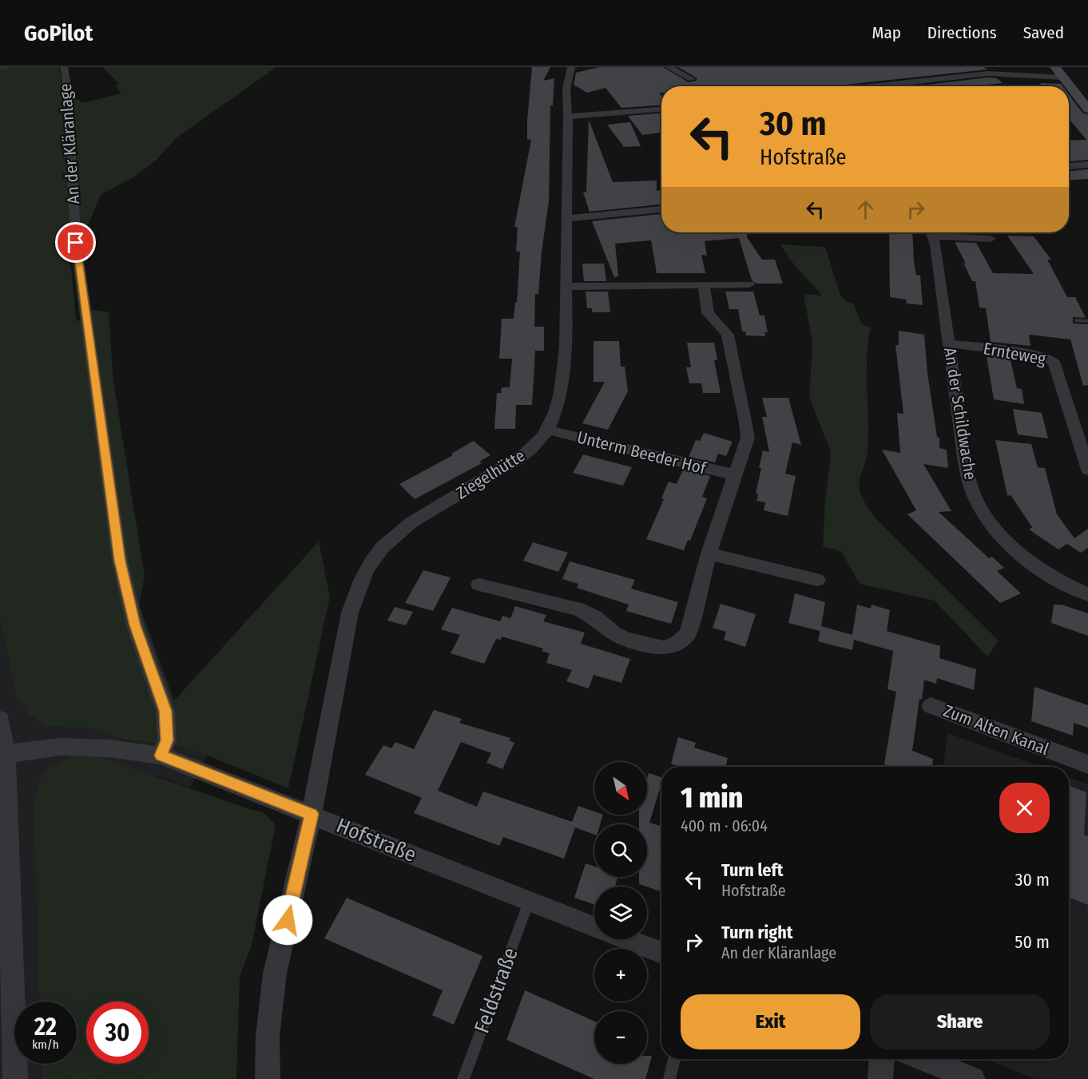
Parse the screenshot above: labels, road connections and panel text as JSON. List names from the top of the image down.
{
  "streets": {
    "street": [
      "An der Kläranlage",
      "Ernteweg",
      "An der Schildwache",
      "Unterm Beeder Hof",
      "Ziegelhütte",
      "Zum Alten Kanal",
      "Hofstraße"
    ],
    "lane": ["Feldstraße"]
  },
  "crossings": [
    ["An der Kläranlage", "Hofstraße"],
    ["Ernteweg", "An der Schildwache"],
    ["Unterm Beeder Hof", "Ziegelhütte"],
    ["Ziegelhütte", "Hofstraße"],
    ["Hofstraße", "Feldstraße"]
  ],
  "north": "bottom right",
  "page": {
    "header": "GoPilot",
    "nav": ["Map", "Directions", "Saved"],
    "turn": ["30 m", "Hofstraße"],
    "map_buttons": ["+", "−"],
    "heading": ["1 min", "400 m · 06:04"],
    "list": [
      {
        "name": "Turn left",
        "note": "Hofstraße",
        "value": "30 m"
      },
      {
        "name": "Turn right",
        "note": "An der Kläranlage",
        "value": "50 m"
      }
    ],
    "buttons": ["Exit", "Share"],
    "speed": "22 km/h",
    "limit": "30"
  }
}
